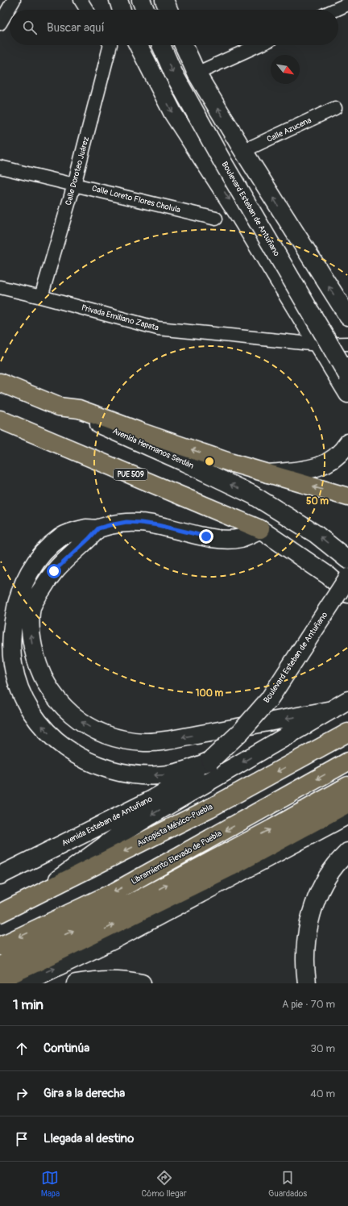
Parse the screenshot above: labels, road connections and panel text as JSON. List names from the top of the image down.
{
  "streets": {
    "main road": [
      "Avenida Hermanos Serdán",
      "PUE 509",
      "Autopista México-Puebla",
      "Libramiento Elevado de Puebla"
    ],
    "street": [
      "Calle Azucena",
      "Calle Doroteo Juárez",
      "Calle Loreto Flores Cholula",
      "Boulevard Esteban de Antuñano",
      "Privada Emiliano Zapata",
      "Avenida Esteban de Antuñano"
    ]
  },
  "crossings": [
    ["Calle Doroteo Juárez", "Calle Loreto Flores Cholula"],
    ["Calle Doroteo Juárez", "Privada Emiliano Zapata"],
    ["Boulevard Esteban de Antuñano", "Avenida Esteban de Antuñano"]
  ],
  "north": "bottom right",
  "page": {
    "search": "Buscar aquí",
    "heading": ["1 min", "A pie · 70 m"],
    "list": [
      ["Continúa", "30 m"],
      ["Gira a la derecha", "40 m"],
      "Llegada al destino"
    ],
    "nav": ["Mapa", "Cómo llegar", "Guardados"]
  },
  "rings": ["50 m", "100 m"]
}
